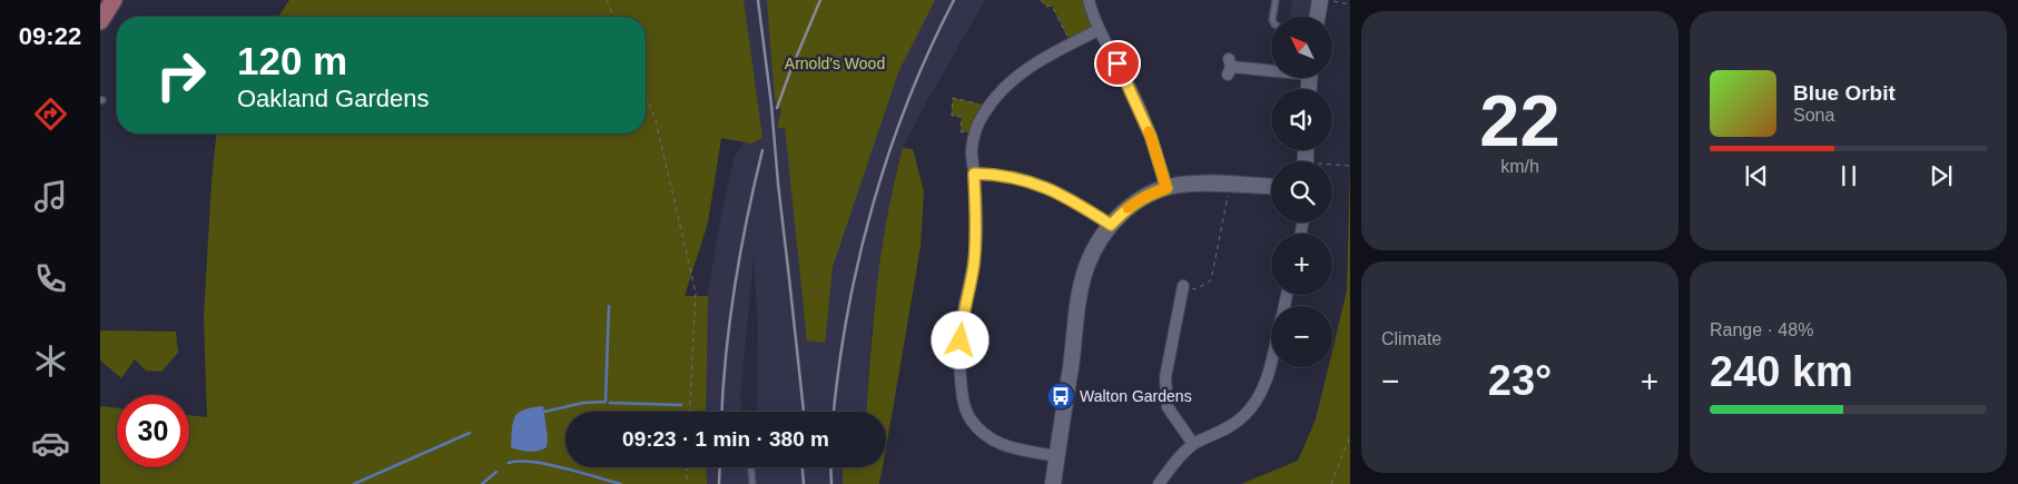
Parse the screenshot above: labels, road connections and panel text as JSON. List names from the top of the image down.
{
  "parks": ["Arnold's Wood"],
  "places": {
    "bus stop": ["Walton Gardens"]
  },
  "north": "top left",
  "page": {
    "tabs": "09:22",
    "tile": [
      ["22", "km/h"],
      "Climate",
      ["Range · 48%", "240 km"]
    ],
    "map_buttons": ["+", "−"],
    "turn": ["120 m", "Oakland Gardens"],
    "song": ["Blue Orbit", "Sona"],
    "heat": ["−", "23°", "+"],
    "limit": "30",
    "trip": "09:23 · 1 min · 380 m"
  }
}
